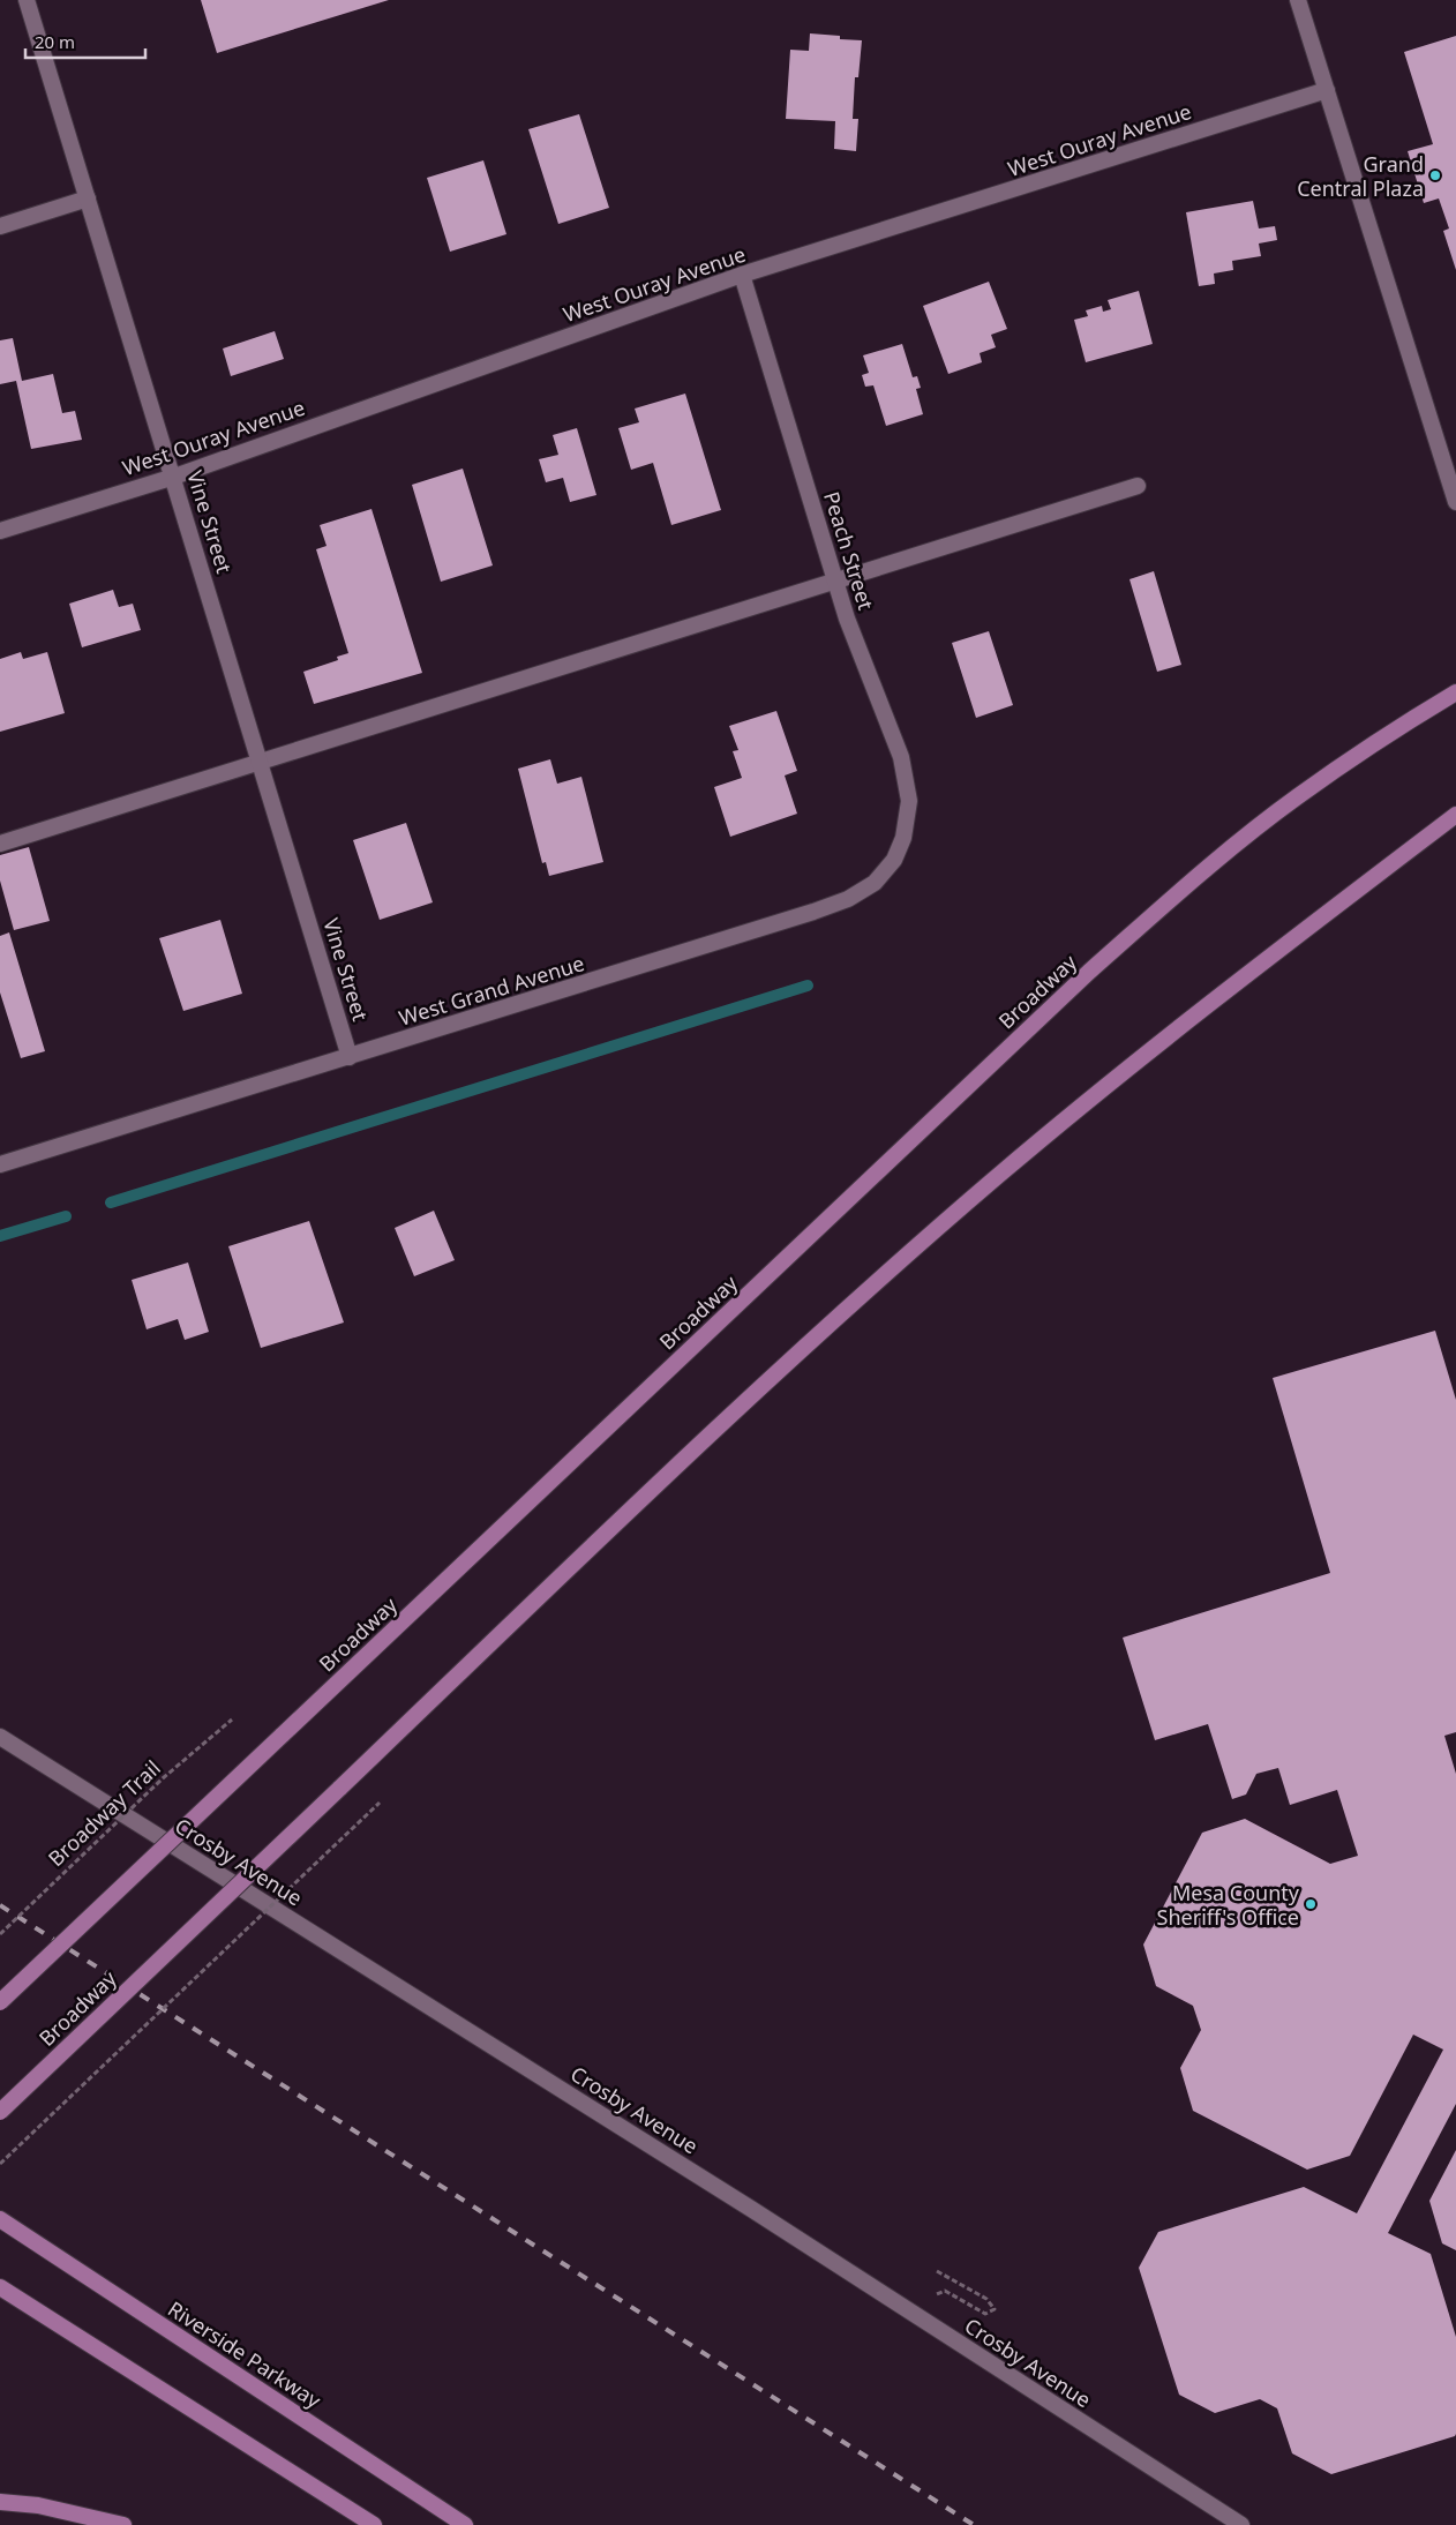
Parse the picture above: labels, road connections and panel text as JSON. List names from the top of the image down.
{
  "streets": {
    "main road": ["Broadway", "Riverside Parkway"],
    "street": [
      "West Ouray Avenue",
      "Vine Street",
      "Peach Street",
      "West Grand Avenue",
      "Crosby Avenue"
    ],
    "path": ["Broadway Trail"]
  },
  "crossings": [
    ["West Ouray Avenue", "Vine Street"],
    ["West Ouray Avenue", "Peach Street"],
    ["Vine Street", "West Grand Avenue"],
    ["Peach Street", "West Grand Avenue"]
  ],
  "places": ["Grand Central Plaza", "Mesa County Sheriff's Office"],
  "scale_bar": "20 m"
}
